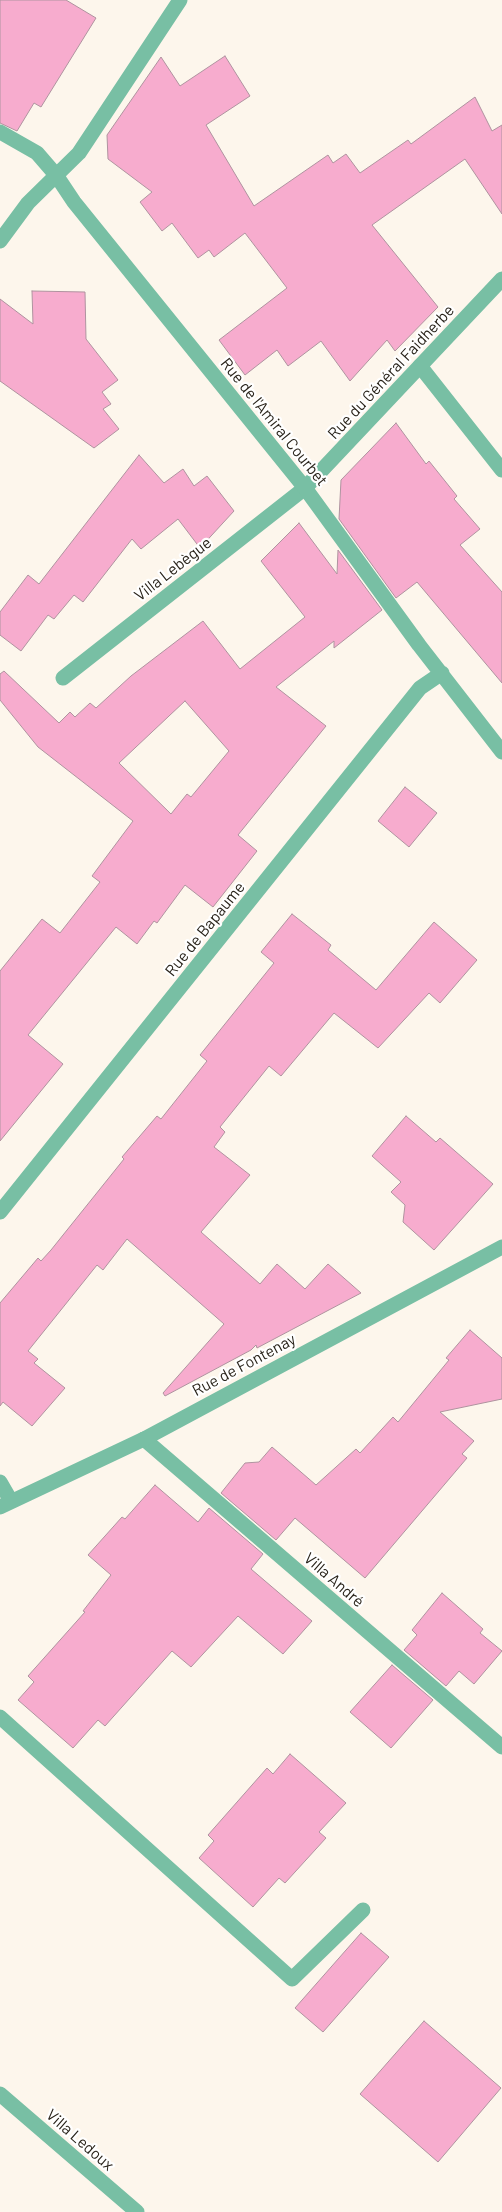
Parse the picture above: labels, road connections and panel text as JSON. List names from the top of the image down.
{
  "streets": {
    "street": [
      "Rue du Général Faidherbe",
      "Rue de l'Amiral Courbet",
      "Villa Lebègue",
      "Rue de Bapaume",
      "Rue de Fontenay",
      "Villa André",
      "Villa Ledoux"
    ]
  },
  "crossings": [
    ["Rue du Général Faidherbe", "Rue de l'Amiral Courbet"],
    ["Rue du Général Faidherbe", "Villa Lebègue"],
    ["Rue de l'Amiral Courbet", "Villa Lebègue"],
    ["Rue de l'Amiral Courbet", "Rue de Bapaume"],
    ["Rue de Fontenay", "Villa André"]
  ]
}
